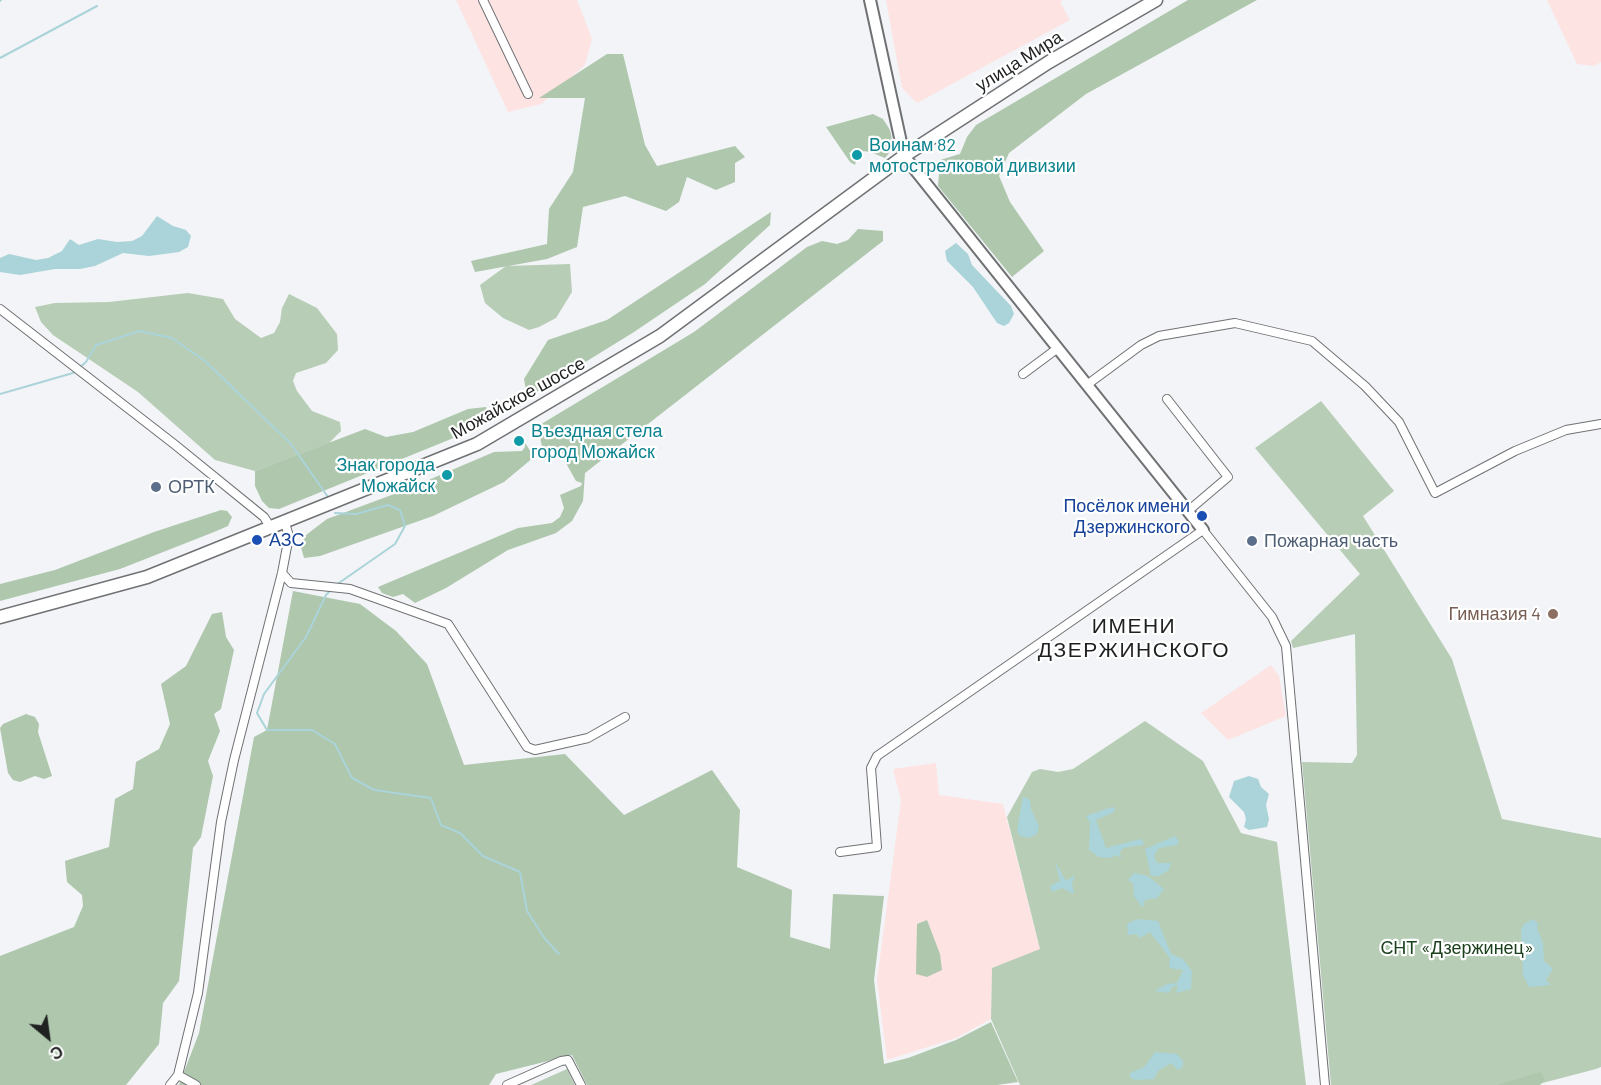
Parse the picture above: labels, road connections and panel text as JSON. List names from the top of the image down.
{
  "streets": {
    "main road": ["улица Мира", "Можайское шоссе"]
  },
  "crossings": [
    ["улица Мира", "Можайское шоссе"]
  ],
  "districts": ["ИМЕНИ ДЗЕРЖИНСКОГО"],
  "parks": ["СНТ «Дзержинец»"],
  "places": [
    "Воинам 82 мотострелковой дивизии",
    "Въездная стела город Можайск",
    "Знак города Можайск",
    "ОРТК",
    "Посёлок имени Дзержинского",
    "АЗС",
    "Пожарная часть",
    "Гимназия 4"
  ],
  "north": "bottom right"
}
